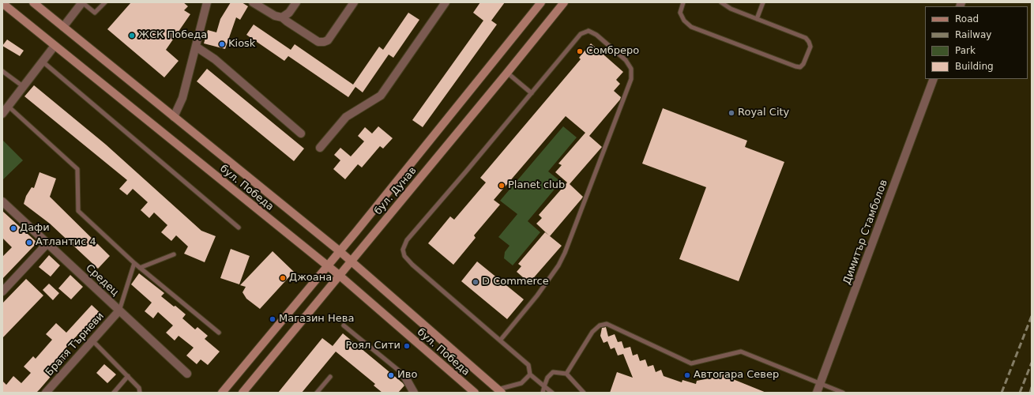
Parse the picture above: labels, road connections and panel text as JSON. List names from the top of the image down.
{
  "streets": {
    "main road": ["бул. Победа", "бул. Дунав"],
    "street": ["Димитър Стамболов", "Средец", "Братя Търневи"]
  },
  "crossings": [
    ["бул. Победа", "бул. Дунав"],
    ["Средец", "Братя Търневи"]
  ],
  "places": [
    "ЖСК Победа",
    "Kiosk",
    "Сомбреро",
    "Royal City",
    "Planet club",
    "Дафи",
    "Атлантис 4",
    "Джоана",
    "D Commerce",
    "Магазин Нева",
    "Роял Сити",
    "Иво",
    "Автогара Север"
  ],
  "legend": [
    "Road",
    "Railway",
    "Park",
    "Building"
  ]
}
